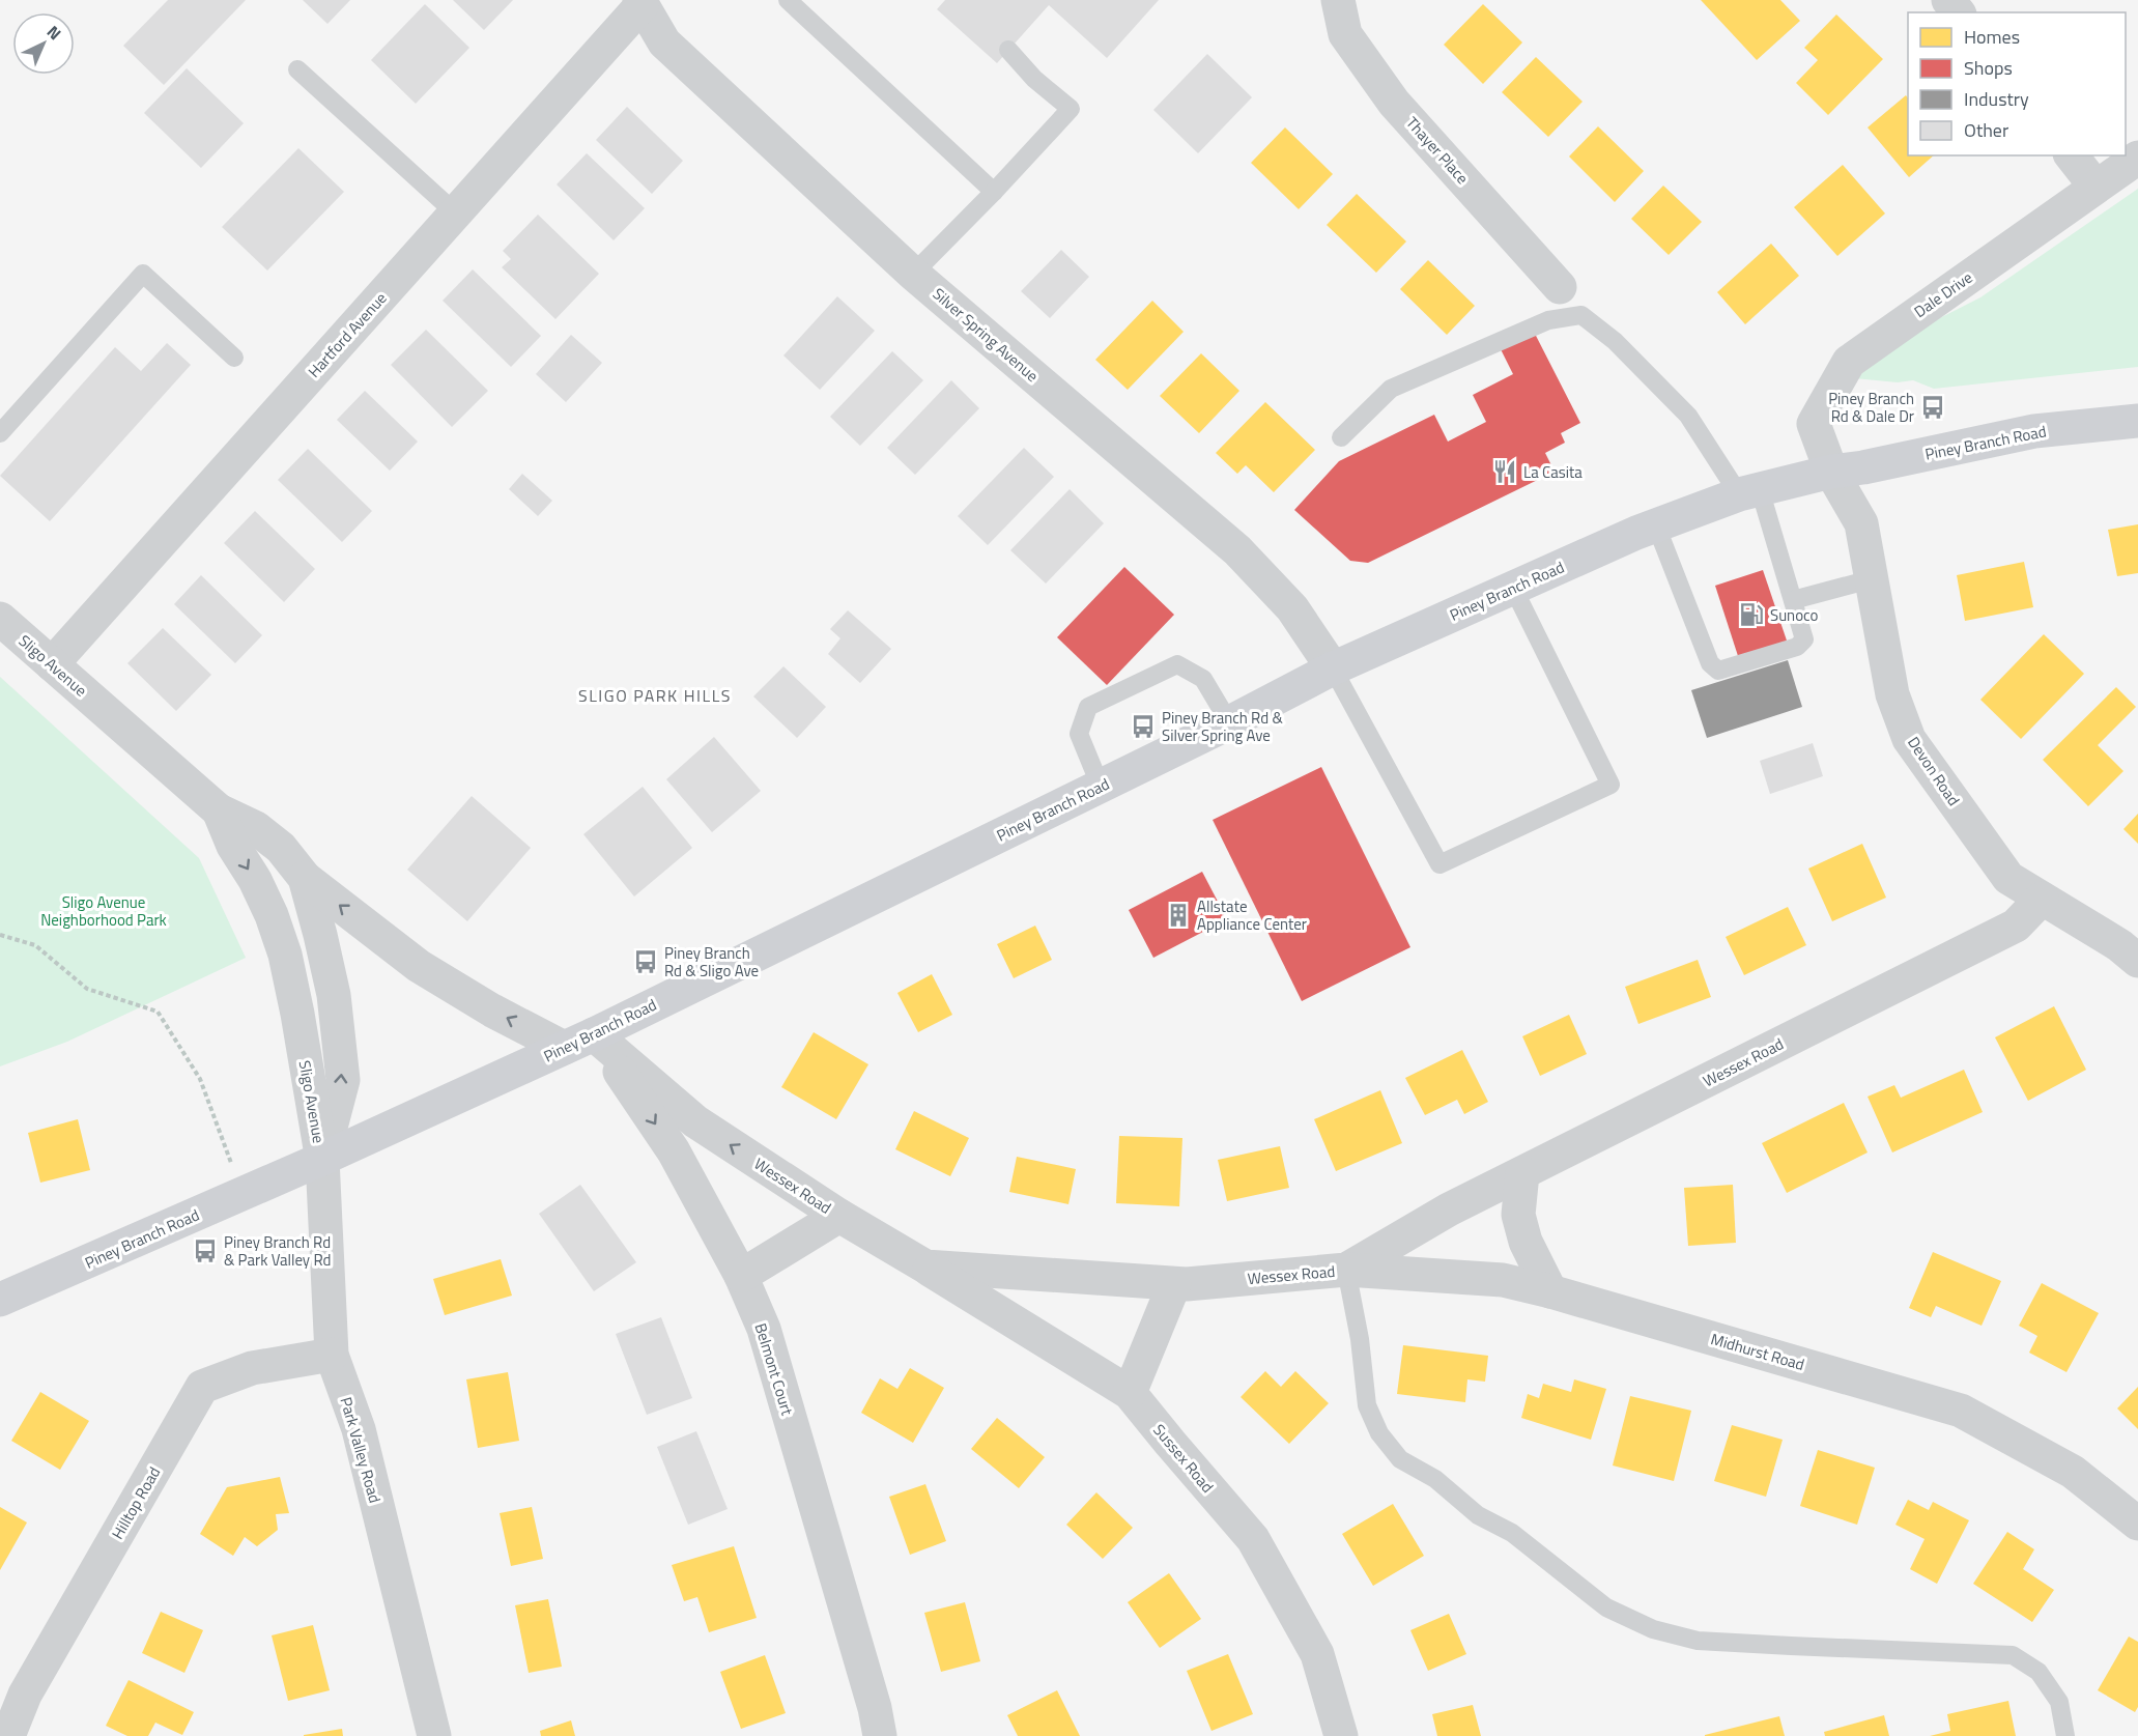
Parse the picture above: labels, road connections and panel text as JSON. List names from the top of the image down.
{
  "streets": {
    "main road": ["Piney Branch Road"],
    "street": [
      "Thayer Place",
      "Dale Drive",
      "Hartford Avenue",
      "Silver Spring Avenue",
      "Sligo Avenue",
      "Devon Road",
      "Wessex Road",
      "Midhurst Road",
      "Belmont Court",
      "Park Valley Road",
      "Sussex Road",
      "Hilltop Road"
    ]
  },
  "crossings": [
    ["Dale Drive", "Piney Branch Road"],
    ["Dale Drive", "Devon Road"],
    ["Hartford Avenue", "Silver Spring Avenue"],
    ["Hartford Avenue", "Sligo Avenue"],
    ["Silver Spring Avenue", "Piney Branch Road"],
    ["Piney Branch Road", "Sligo Avenue"],
    ["Piney Branch Road", "Devon Road"],
    ["Piney Branch Road", "Wessex Road"],
    ["Piney Branch Road", "Belmont Court"],
    ["Piney Branch Road", "Park Valley Road"],
    ["Sligo Avenue", "Park Valley Road"],
    ["Devon Road", "Wessex Road"],
    ["Wessex Road", "Midhurst Road"],
    ["Wessex Road", "Belmont Court"],
    ["Wessex Road", "Sussex Road"],
    ["Park Valley Road", "Hilltop Road"]
  ],
  "one_way": ["Belmont Court"],
  "districts": ["SLIGO PARK HILLS"],
  "parks": ["Sligo Avenue Neighborhood Park"],
  "places": {
    "bus stop": [
      "Piney Branch Rd & Dale Dr",
      "Piney Branch Rd & Silver Spring Ave",
      "Piney Branch Rd & Sligo Ave",
      "Piney Branch Rd & Park Valley Rd"
    ],
    "restaurant": ["La Casita"],
    "fuel station": ["Sunoco"],
    "building": ["Allstate Appliance Center"]
  },
  "legend": [
    "Homes",
    "Shops",
    "Industry",
    "Other"
  ],
  "north": "top right"
}
